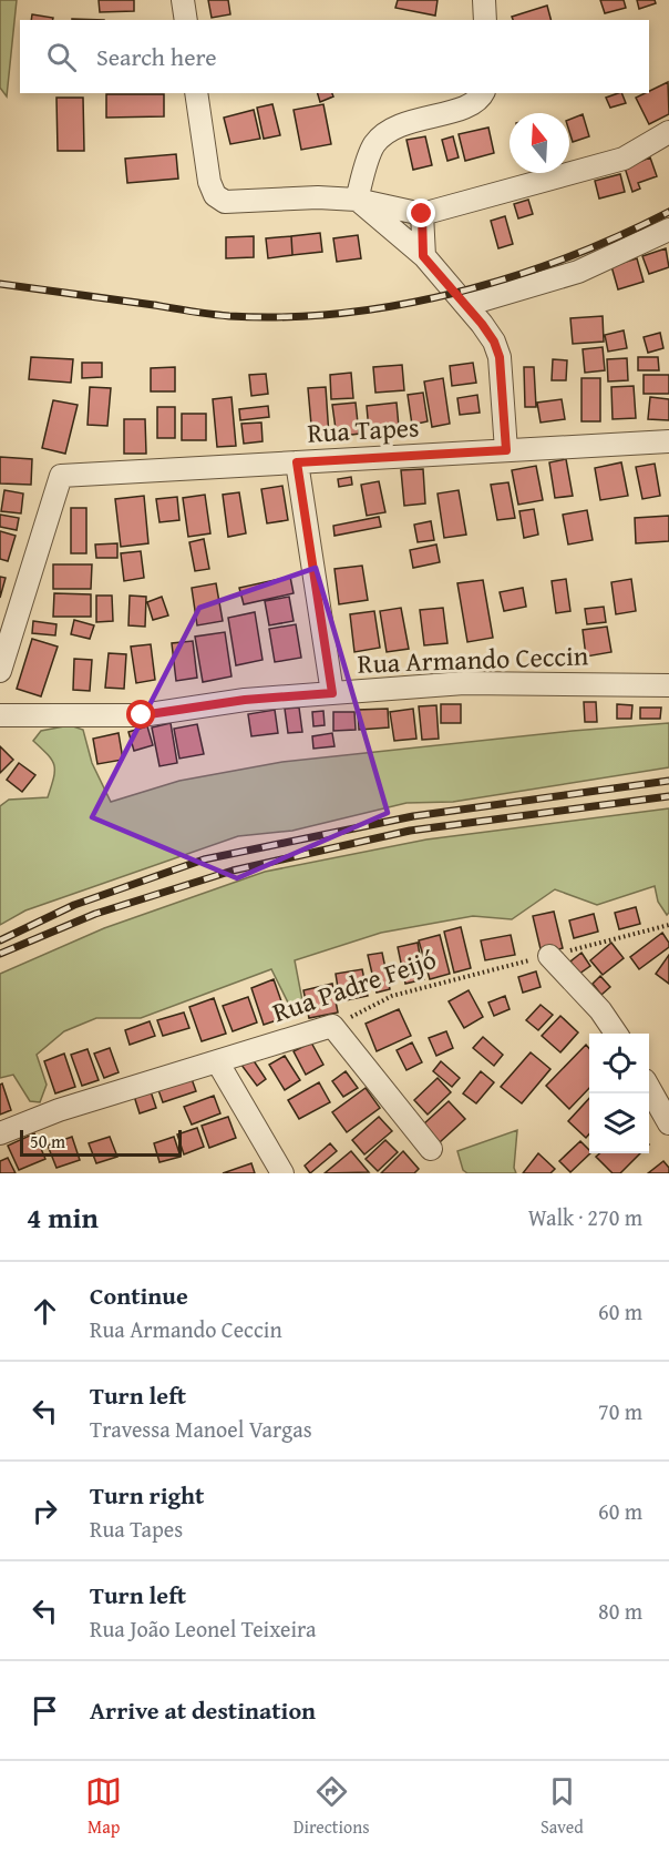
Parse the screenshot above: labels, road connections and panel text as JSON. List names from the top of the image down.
{
  "streets": {
    "street": ["Rua Tapes", "Rua Armando Ceccin", "Rua Padre Feijó"]
  },
  "scale_bar": "50 m",
  "north": "top",
  "page": {
    "search": "Search here",
    "scale": "50 m",
    "heading": ["4 min", "Walk · 270 m"],
    "list": [
      ["Continue", "Rua Armando Ceccin", "60 m"],
      ["Turn left", "Travessa Manoel Vargas", "70 m"],
      ["Turn right", "Rua Tapes", "60 m"],
      ["Turn left", "Rua João Leonel Teixeira", "80 m"],
      "Arrive at destination"
    ],
    "nav": ["Map", "Directions", "Saved"]
  }
}
